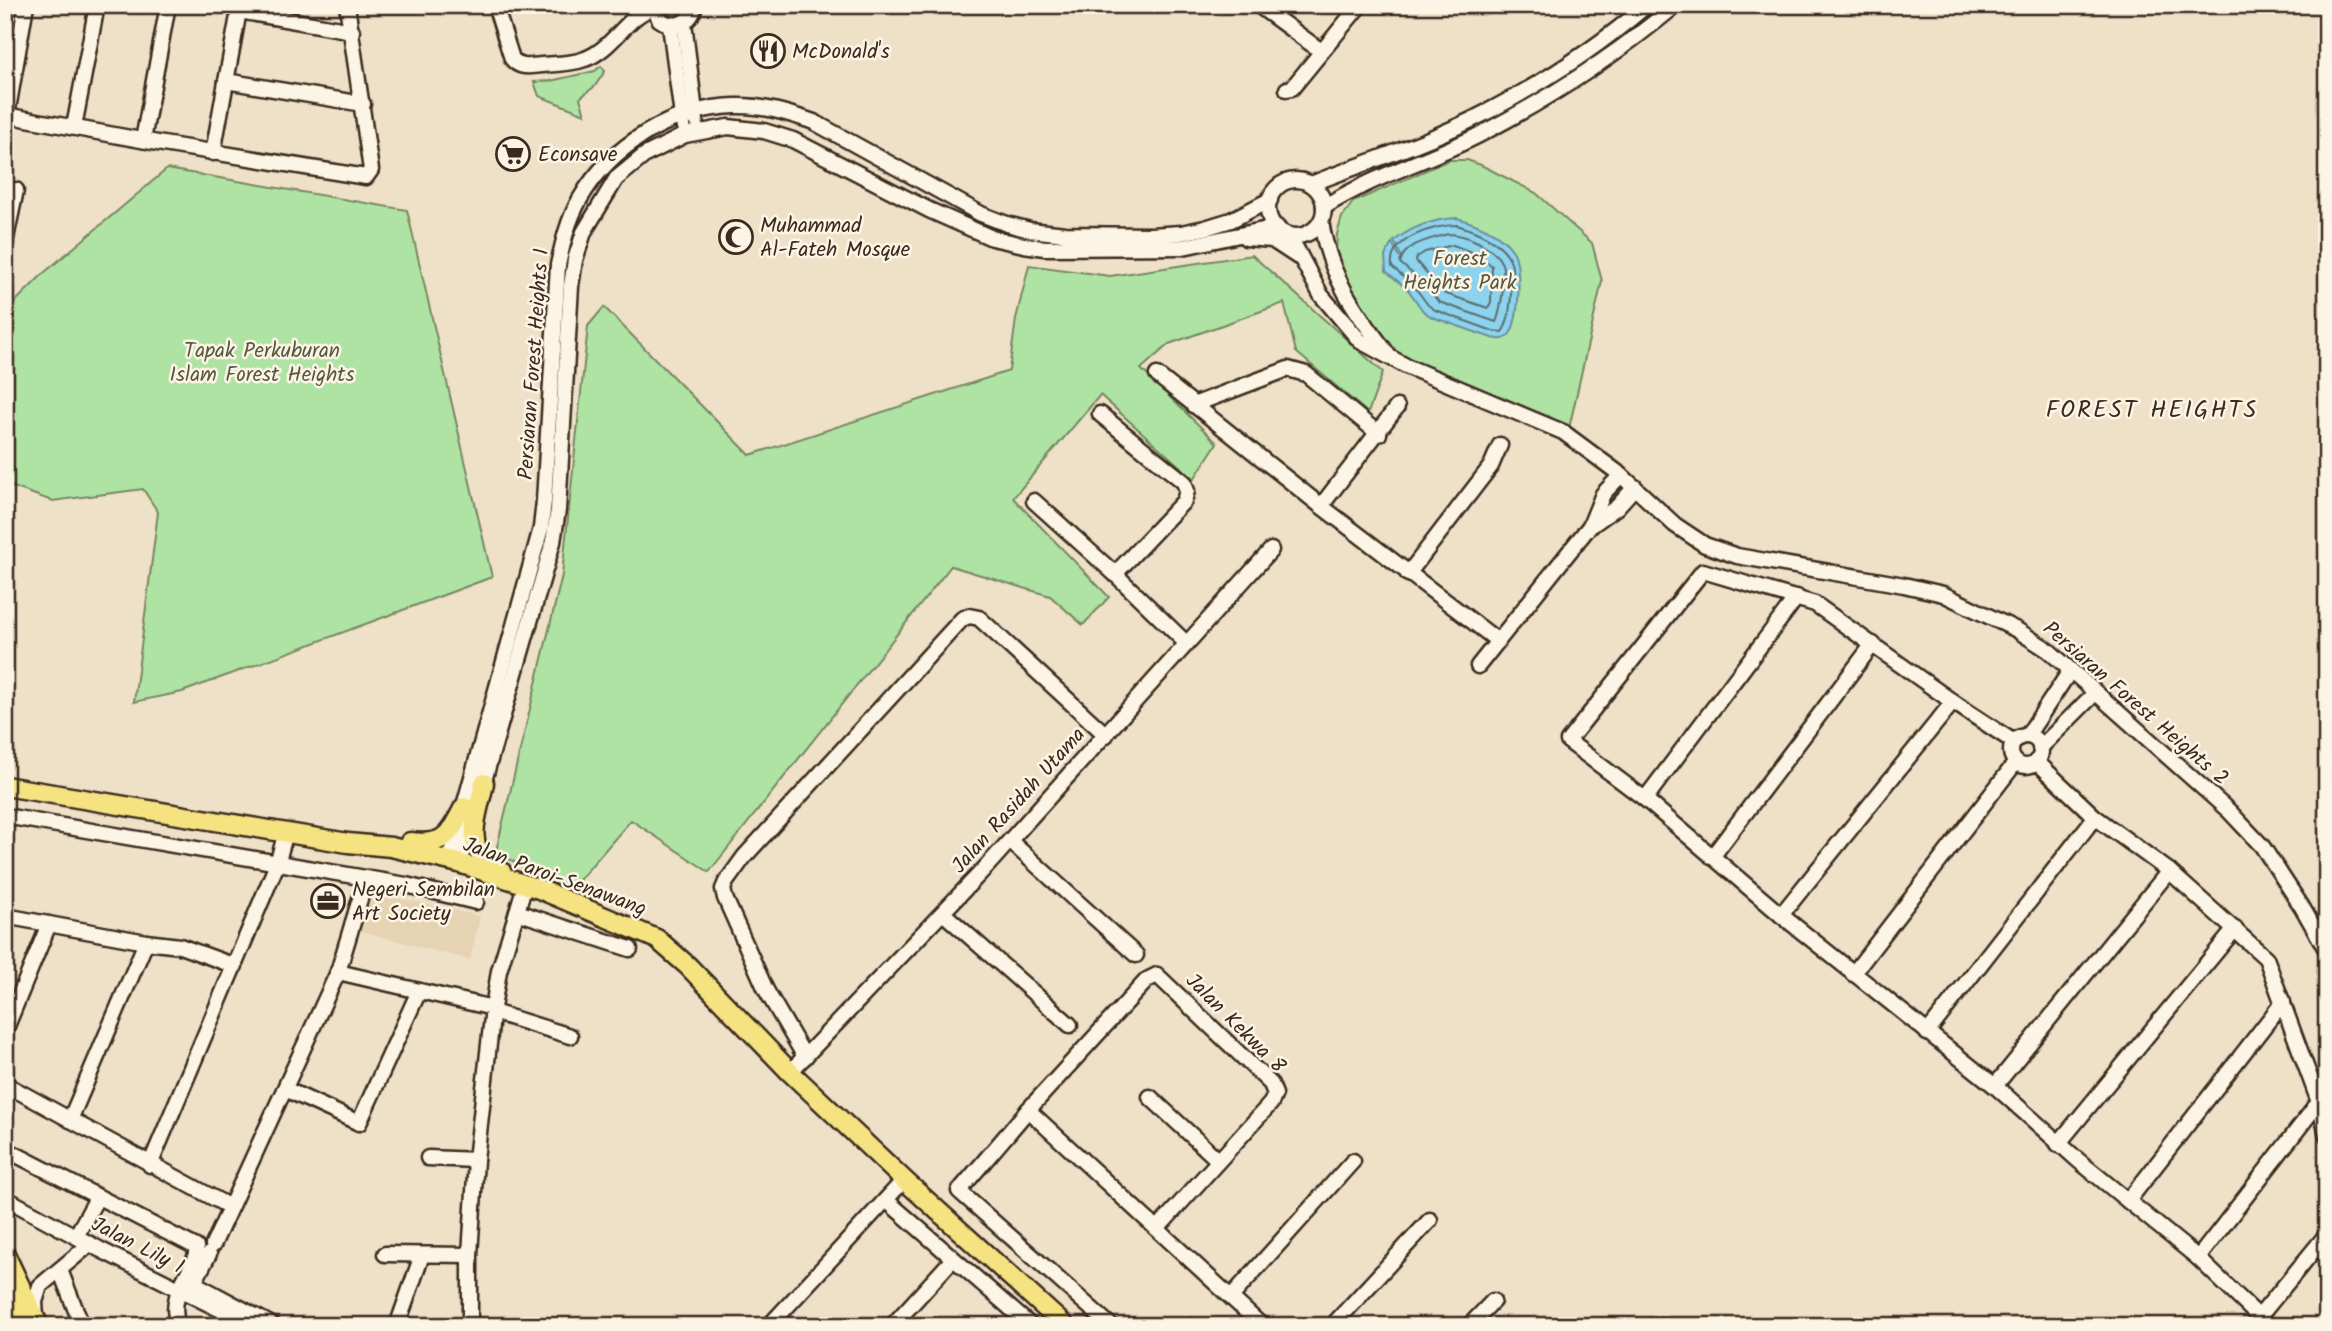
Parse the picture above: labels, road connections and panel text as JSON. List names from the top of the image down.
{
  "streets": {
    "main road": ["Jalan Paroi-Senawang"],
    "street": [
      "Persiaran Forest Heights 1",
      "Persiaran Forest Heights 2",
      "Jalan Rasidah Utama",
      "Jalan Kekwa 8",
      "Jalan Lily 1"
    ]
  },
  "crossings": [
    ["Persiaran Forest Heights 1", "Persiaran Forest Heights 2"],
    ["Persiaran Forest Heights 1", "Jalan Paroi-Senawang"],
    ["Jalan Rasidah Utama", "Jalan Paroi-Senawang"]
  ],
  "districts": ["FOREST HEIGHTS"],
  "parks": ["Forest Heights Park", "Tapak Perkuburan Islam Forest Heights"],
  "places": {
    "restaurant": ["McDonald's"],
    "supermarket": ["Econsave"],
    "mosque": ["Muhammad Al-Fateh Mosque"],
    "office": ["Negeri Sembilan Art Society"]
  }
}
